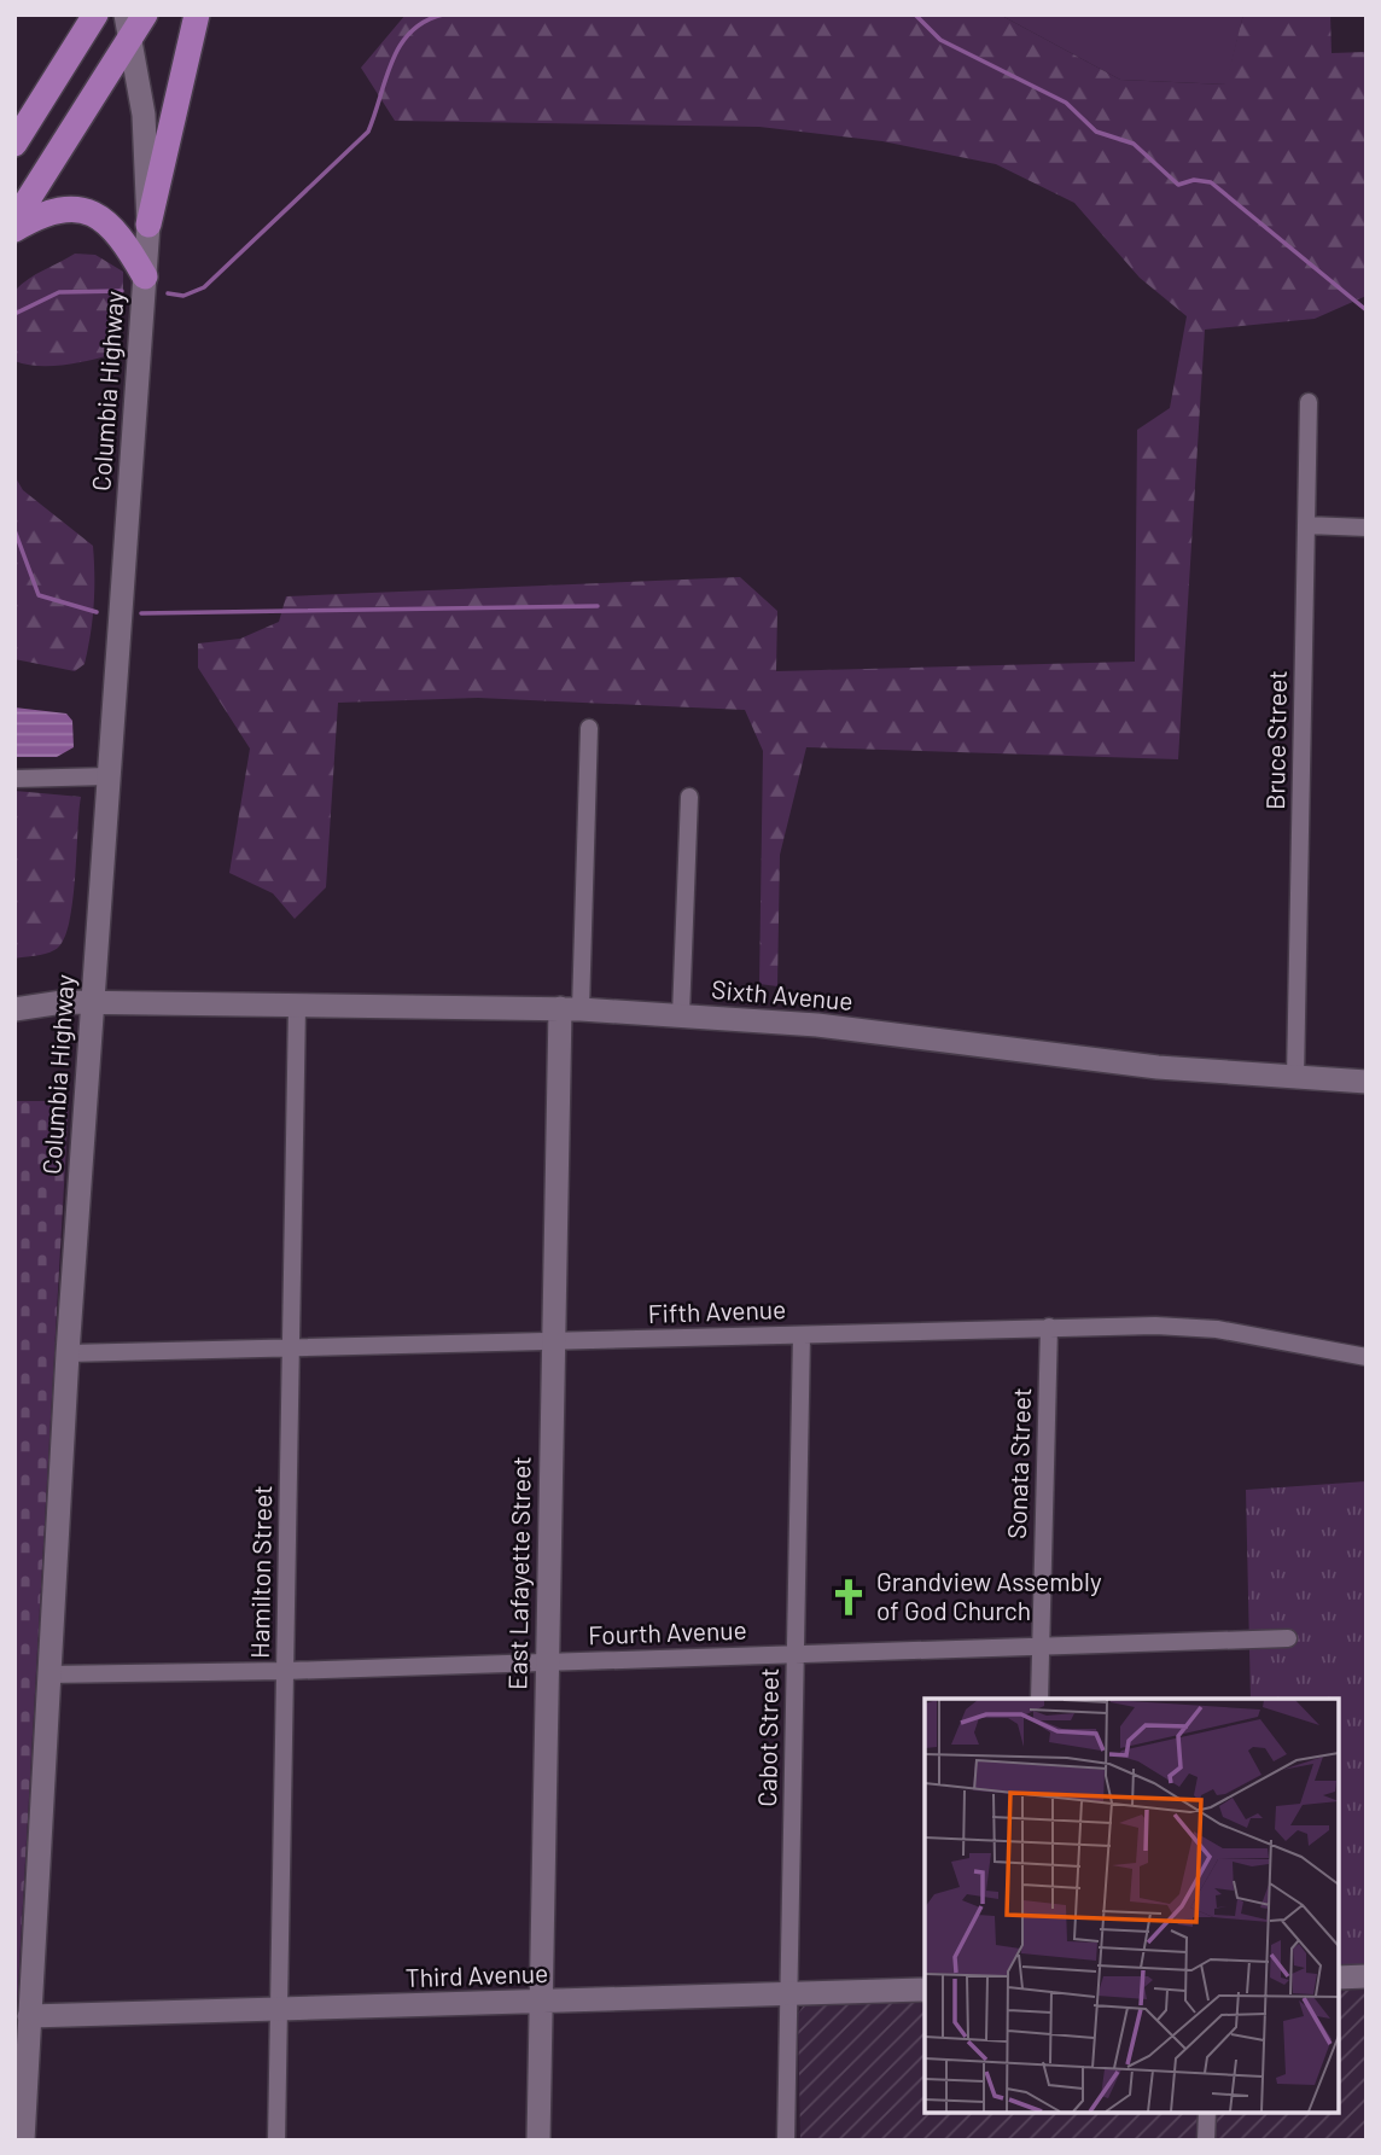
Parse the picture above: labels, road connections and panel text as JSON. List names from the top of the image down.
{
  "streets": {
    "street": [
      "Columbia Highway",
      "Bruce Street",
      "Sixth Avenue",
      "Fifth Avenue",
      "Sonata Street",
      "Hamilton Street",
      "East Lafayette Street",
      "Fourth Avenue",
      "Cabot Street",
      "Third Avenue"
    ]
  },
  "crossings": [
    ["Columbia Highway", "Sixth Avenue"],
    ["Columbia Highway", "Fifth Avenue"],
    ["Columbia Highway", "Fourth Avenue"],
    ["Columbia Highway", "Third Avenue"],
    ["Bruce Street", "Sixth Avenue"],
    ["Sixth Avenue", "Hamilton Street"],
    ["Sixth Avenue", "East Lafayette Street"],
    ["Fifth Avenue", "Sonata Street"],
    ["Fifth Avenue", "Hamilton Street"],
    ["Fifth Avenue", "East Lafayette Street"],
    ["Fifth Avenue", "Cabot Street"],
    ["Sonata Street", "Fourth Avenue"],
    ["Hamilton Street", "Fourth Avenue"],
    ["Hamilton Street", "Third Avenue"],
    ["East Lafayette Street", "Fourth Avenue"],
    ["East Lafayette Street", "Third Avenue"],
    ["Fourth Avenue", "Cabot Street"],
    ["Cabot Street", "Third Avenue"]
  ],
  "places": {
    "church": ["Grandview Assembly of God Church"]
  }
}
